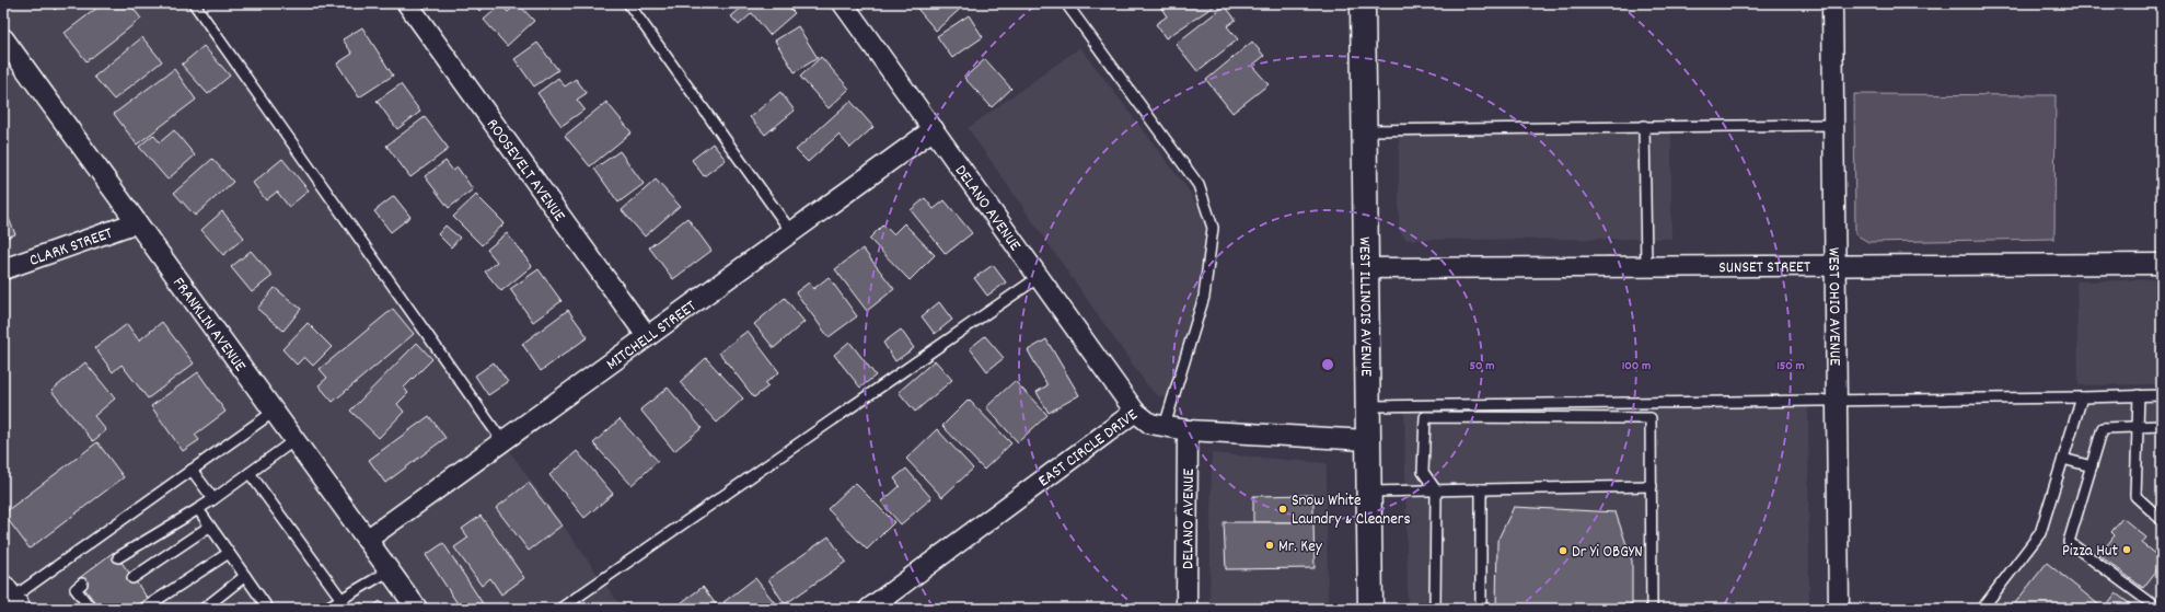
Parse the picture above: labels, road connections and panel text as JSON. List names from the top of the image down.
{
  "streets": {
    "main road": ["WEST ILLINOIS AVENUE"],
    "street": [
      "ROOSEVELT AVENUE",
      "DELANO AVENUE",
      "CLARK STREET",
      "SUNSET STREET",
      "WEST OHIO AVENUE",
      "FRANKLIN AVENUE",
      "MITCHELL STREET",
      "EAST CIRCLE DRIVE"
    ]
  },
  "crossings": [
    ["ROOSEVELT AVENUE", "MITCHELL STREET"],
    ["DELANO AVENUE", "MITCHELL STREET"],
    ["DELANO AVENUE", "EAST CIRCLE DRIVE"],
    ["CLARK STREET", "FRANKLIN AVENUE"],
    ["SUNSET STREET", "WEST ILLINOIS AVENUE"],
    ["SUNSET STREET", "WEST OHIO AVENUE"],
    ["WEST ILLINOIS AVENUE", "EAST CIRCLE DRIVE"],
    ["FRANKLIN AVENUE", "MITCHELL STREET"]
  ],
  "places": [
    "Snow White Laundry & Cleaners",
    "Mr. Key",
    "Pizza Hut",
    "Dr Yi OBGYN"
  ],
  "rings": ["50 m", "100 m", "150 m"]
}
